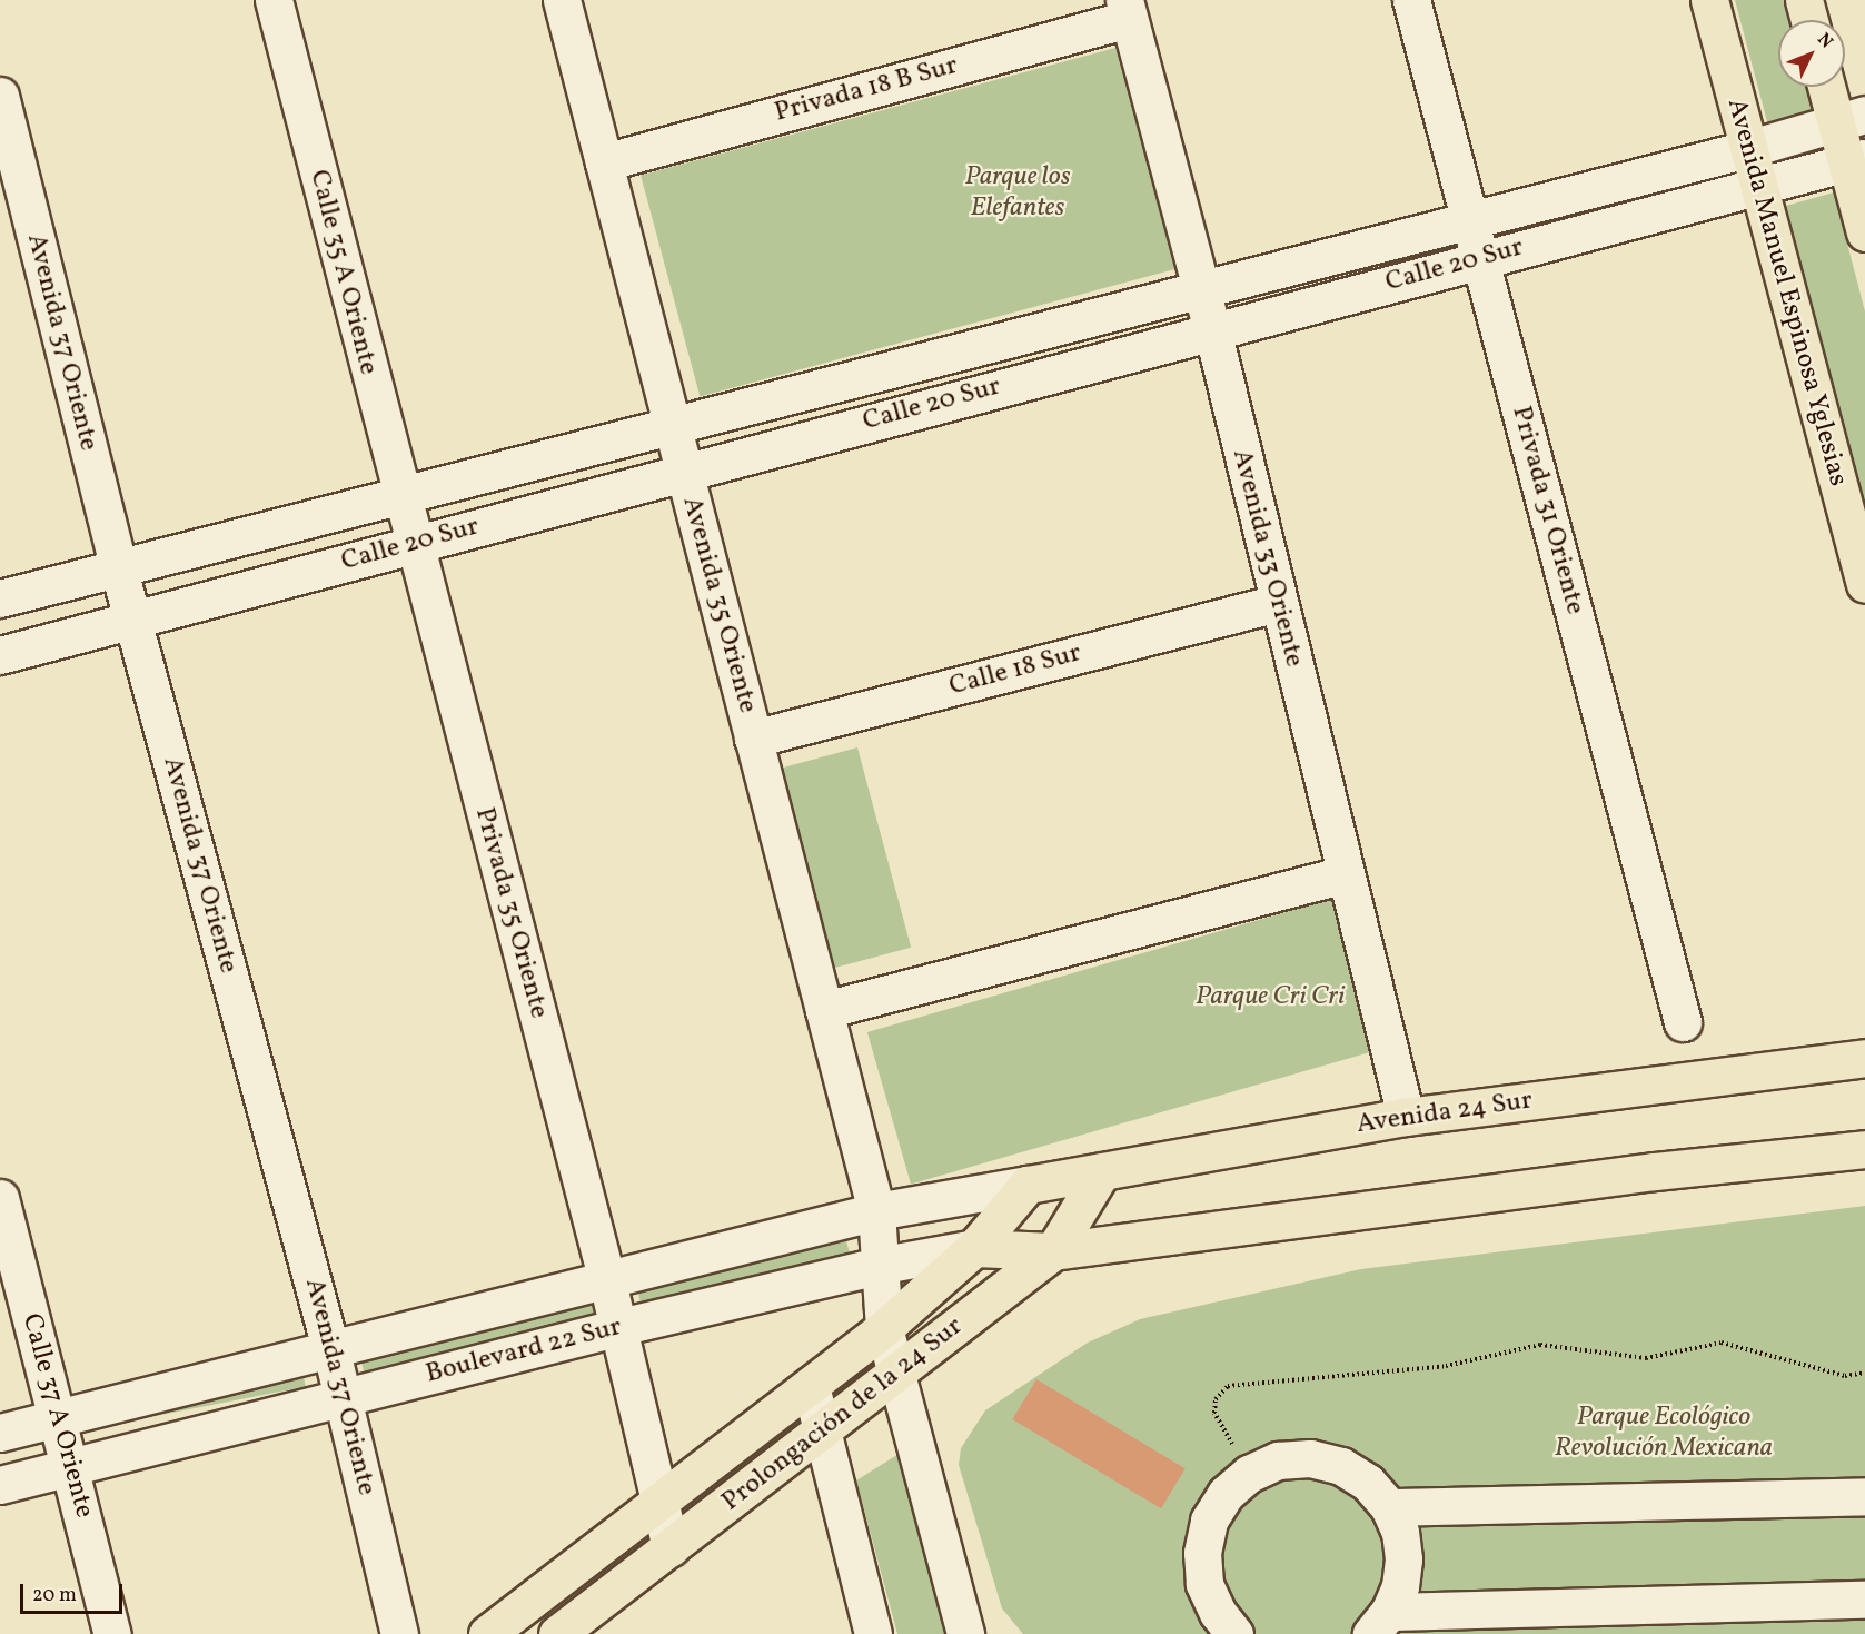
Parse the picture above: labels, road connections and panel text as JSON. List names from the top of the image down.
{
  "streets": {
    "main road": [
      "Avenida Manuel Espinosa Yglesias",
      "Avenida 24 Sur",
      "Boulevard 22 Sur",
      "Prolongación de la 24 Sur"
    ],
    "street": [
      "Privada 18 B Sur",
      "Calle 20 Sur",
      "Calle 35 A Oriente",
      "Avenida 37 Oriente",
      "Privada 31 Oriente",
      "Avenida 33 Oriente",
      "Avenida 35 Oriente",
      "Calle 18 Sur",
      "Privada 35 Oriente",
      "Calle 37 A Oriente"
    ]
  },
  "crossings": [
    ["Privada 18 B Sur", "Avenida 33 Oriente"],
    ["Privada 18 B Sur", "Avenida 35 Oriente"],
    ["Calle 20 Sur", "Calle 35 A Oriente"],
    ["Calle 20 Sur", "Avenida Manuel Espinosa Yglesias"],
    ["Calle 20 Sur", "Avenida 37 Oriente"],
    ["Calle 20 Sur", "Privada 31 Oriente"],
    ["Calle 20 Sur", "Avenida 33 Oriente"],
    ["Calle 20 Sur", "Avenida 35 Oriente"],
    ["Calle 20 Sur", "Privada 35 Oriente"],
    ["Calle 35 A Oriente", "Privada 35 Oriente"],
    ["Avenida 37 Oriente", "Boulevard 22 Sur"],
    ["Avenida 33 Oriente", "Calle 18 Sur"],
    ["Avenida 33 Oriente", "Avenida 24 Sur"],
    ["Avenida 35 Oriente", "Calle 18 Sur"],
    ["Avenida 35 Oriente", "Boulevard 22 Sur"],
    ["Avenida 35 Oriente", "Prolongación de la 24 Sur"],
    ["Privada 35 Oriente", "Boulevard 22 Sur"],
    ["Avenida 24 Sur", "Boulevard 22 Sur"],
    ["Avenida 24 Sur", "Prolongación de la 24 Sur"],
    ["Boulevard 22 Sur", "Prolongación de la 24 Sur"],
    ["Boulevard 22 Sur", "Calle 37 A Oriente"]
  ],
  "parks": ["Parque los Elefantes", "Parque Cri Cri", "Parque Ecológico Revolución Mexicana"],
  "scale_bar": "20 m",
  "north": "top right"
}
